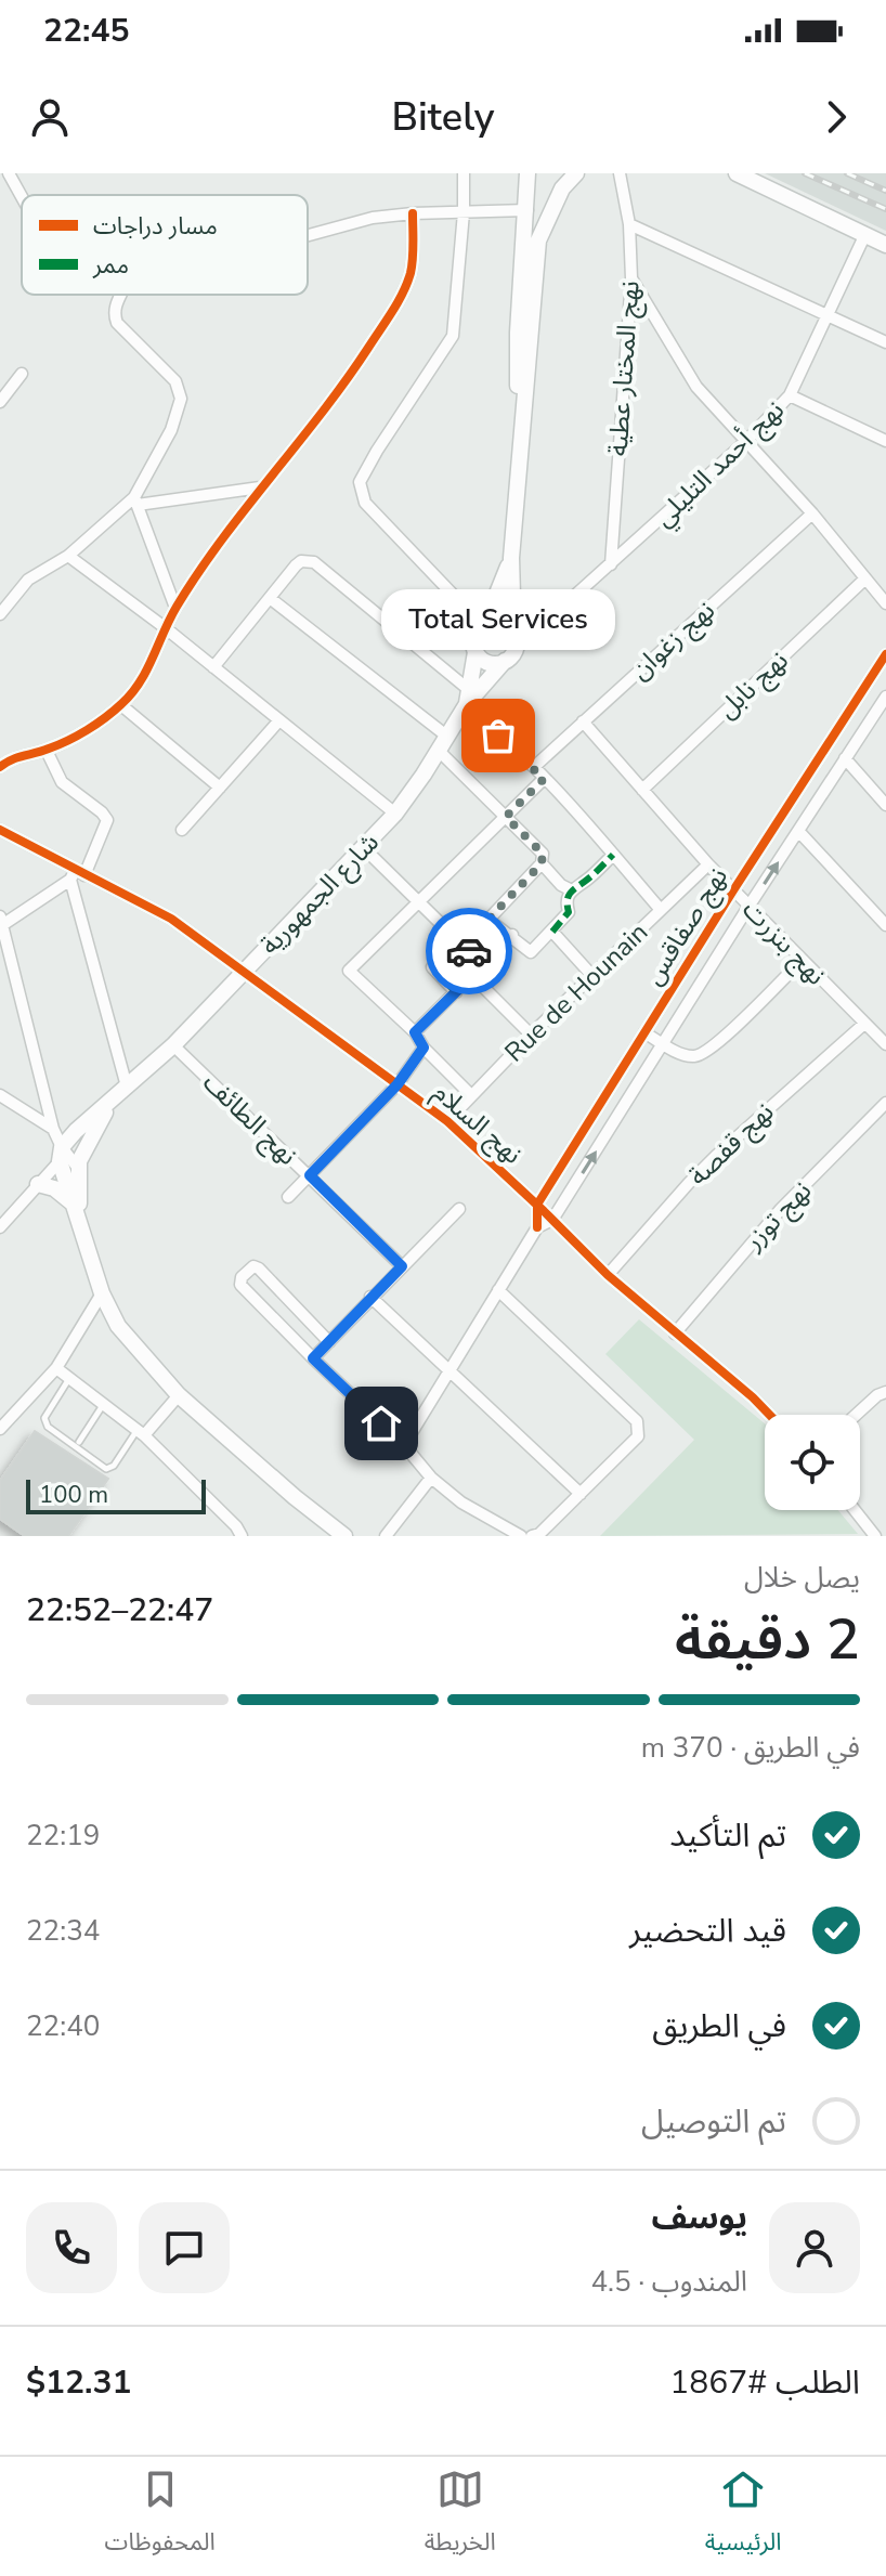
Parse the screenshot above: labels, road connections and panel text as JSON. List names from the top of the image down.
{
  "streets": {
    "main road": ["شارع الجمهورية"],
    "street": [
      "نهج المختار عطية",
      "نهج أحمد التليلي",
      "نهج زغوان",
      "نهج نابل",
      "نهج صفاقس",
      "نهج بنزرت",
      "Rue de Hounain",
      "نهج الطائف",
      "نهج السلام",
      "نهج قفصة",
      "نهج توزر"
    ]
  },
  "crossings": [
    ["نهج المختار عطية", "نهج أحمد التليلي"],
    ["نهج زغوان", "نهج بنزرت"],
    ["نهج نابل", "نهج بنزرت"],
    ["شارع الجمهورية", "نهج الطائف"],
    ["شارع الجمهورية", "نهج السلام"],
    ["نهج صفاقس", "نهج بنزرت"],
    ["نهج صفاقس", "نهج السلام"],
    ["نهج بنزرت", "Rue de Hounain"],
    ["نهج بنزرت", "نهج قفصة"],
    ["Rue de Hounain", "نهج السلام"],
    ["نهج السلام", "نهج قفصة"],
    ["نهج السلام", "نهج توزر"]
  ],
  "places": ["Total Services"],
  "legend": ["مسار دراجات", "ممر"],
  "scale_bar": "100 m",
  "page": {
    "status": "22:45",
    "header": "Bitely",
    "bubble": "Total Services",
    "scale": "100 m",
    "heading": ["2 دقيقة", "يصل خلال", "22:47–22:52"],
    "panel": [
      "يوسف",
      "المندوب · 4.5",
      "الطلب #1867",
      "$12.31"
    ],
    "bar": "في الطريق · 370 m",
    "list": [
      ["تم التأكيد", "22:19"],
      ["قيد التحضير", "22:34"],
      ["في الطريق", "22:40"],
      "تم التوصيل"
    ],
    "tabs": ["الرئيسية", "الخريطة", "المحفوظات"]
  }
}
